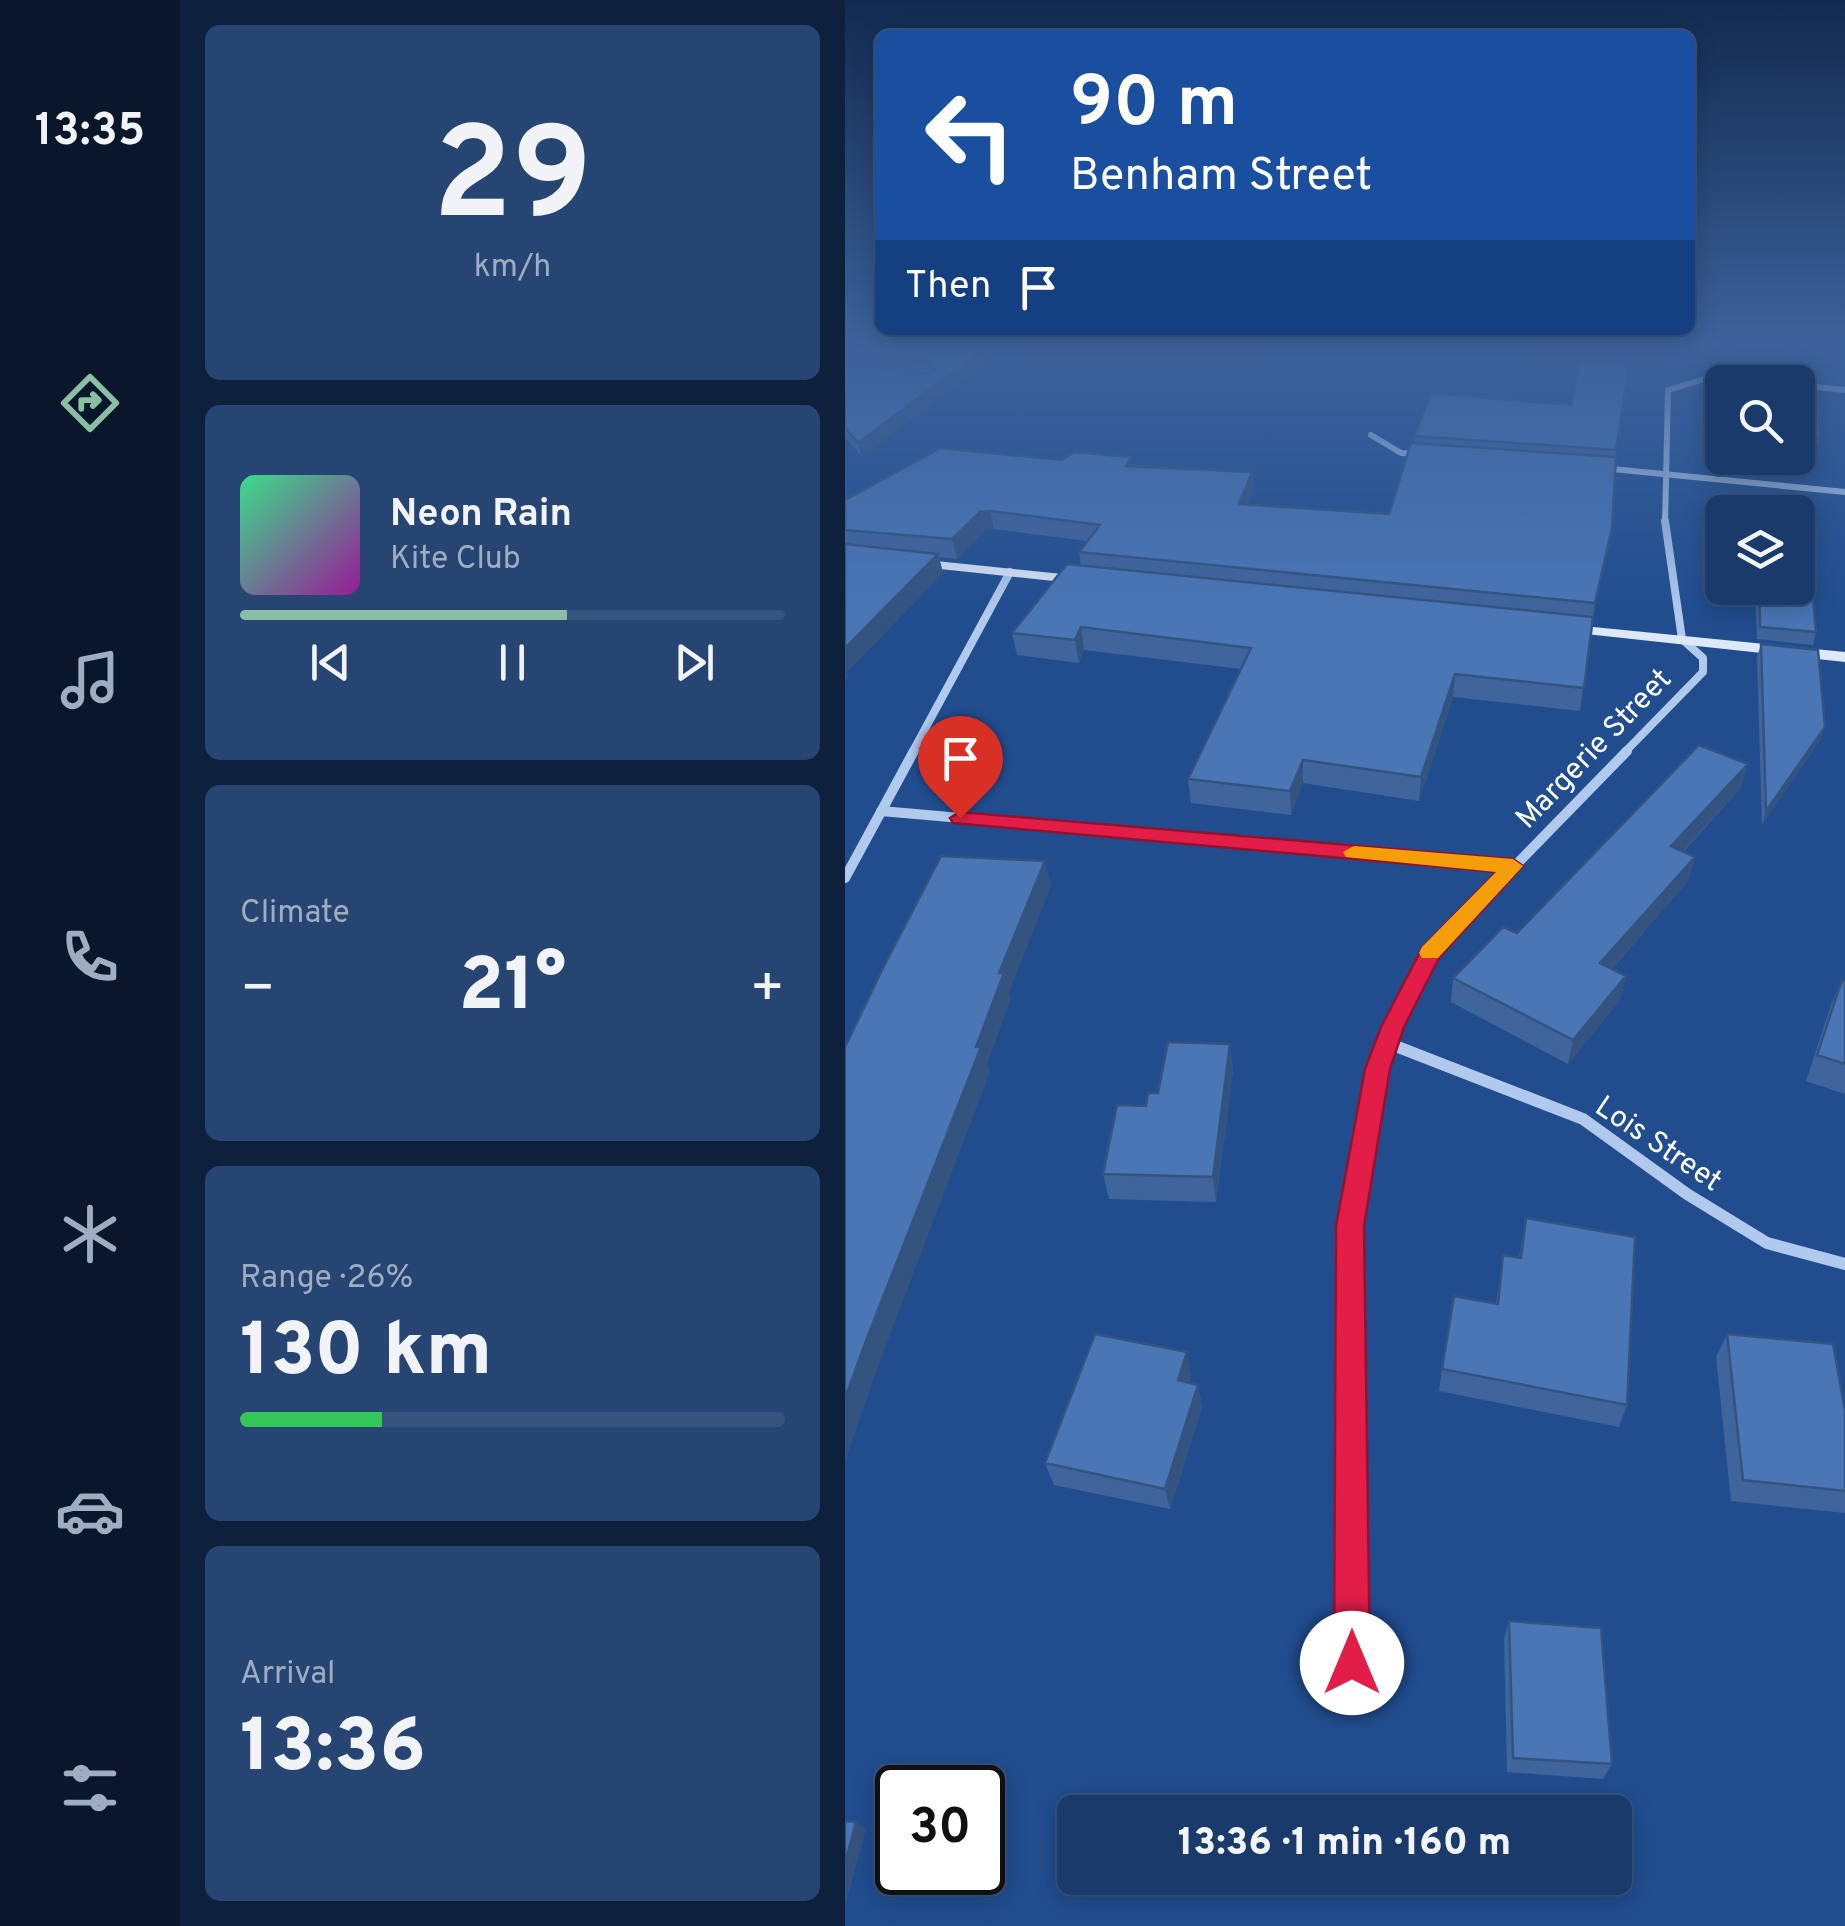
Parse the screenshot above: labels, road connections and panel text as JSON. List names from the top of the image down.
{
  "streets": {
    "street": ["Margerie Street", "Lois Street"]
  },
  "crossings": [
    ["Margerie Street", "Lois Street"]
  ],
  "page": {
    "tabs": "13:35",
    "tile": [
      ["29", "km/h"],
      "Climate",
      ["Range · 26%", "130 km"],
      ["Arrival", "13:36"]
    ],
    "turn": ["90 m", "Benham Street"],
    "then": "Then",
    "song": ["Neon Rain", "Kite Club"],
    "heat": ["−", "21°", "+"],
    "limit": "30",
    "trip": "13:36 · 1 min · 160 m"
  }
}
